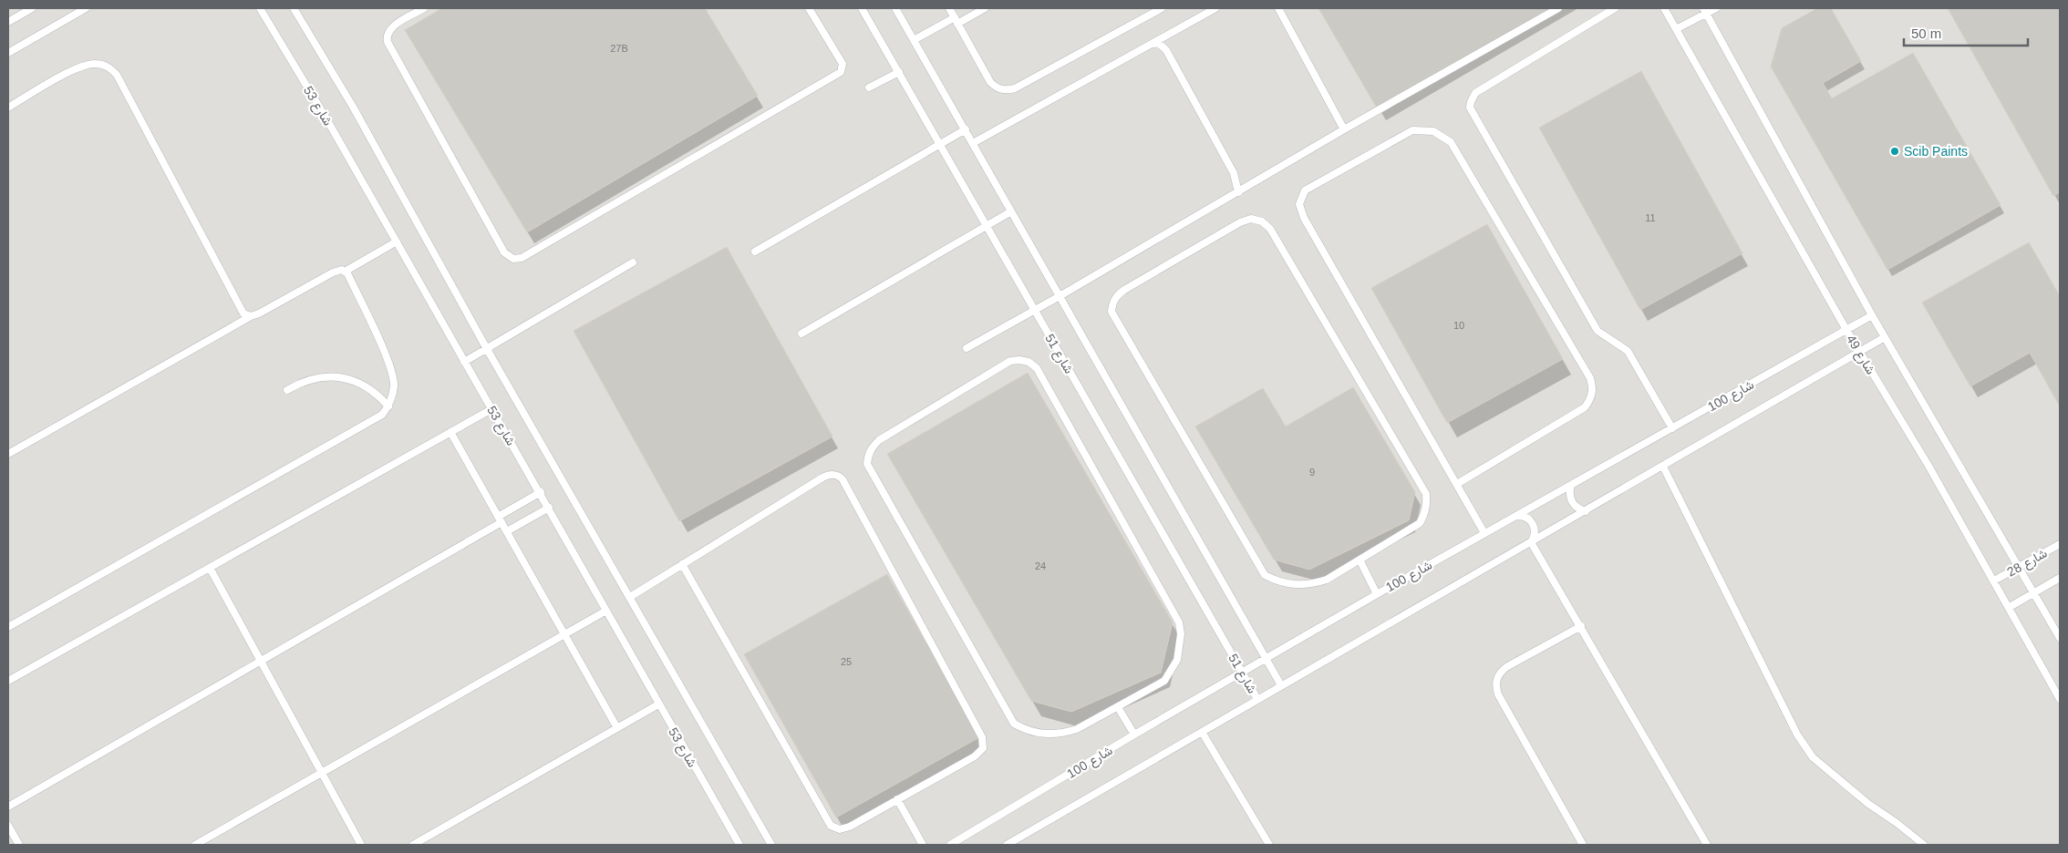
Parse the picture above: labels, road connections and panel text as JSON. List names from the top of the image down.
{
  "streets": {
    "lane": [
      "شارع 53",
      "شارع 51",
      "شارع 49",
      "شارع 100",
      "شارع 28"
    ]
  },
  "crossings": [
    ["شارع 51", "شارع 100"],
    ["شارع 49", "شارع 100"],
    ["شارع 49", "شارع 28"]
  ],
  "places": ["Scib Paints"],
  "house_numbers": [
    "27B",
    "11",
    "10",
    "9",
    "24",
    "25"
  ],
  "scale_bar": "50 m"
}
